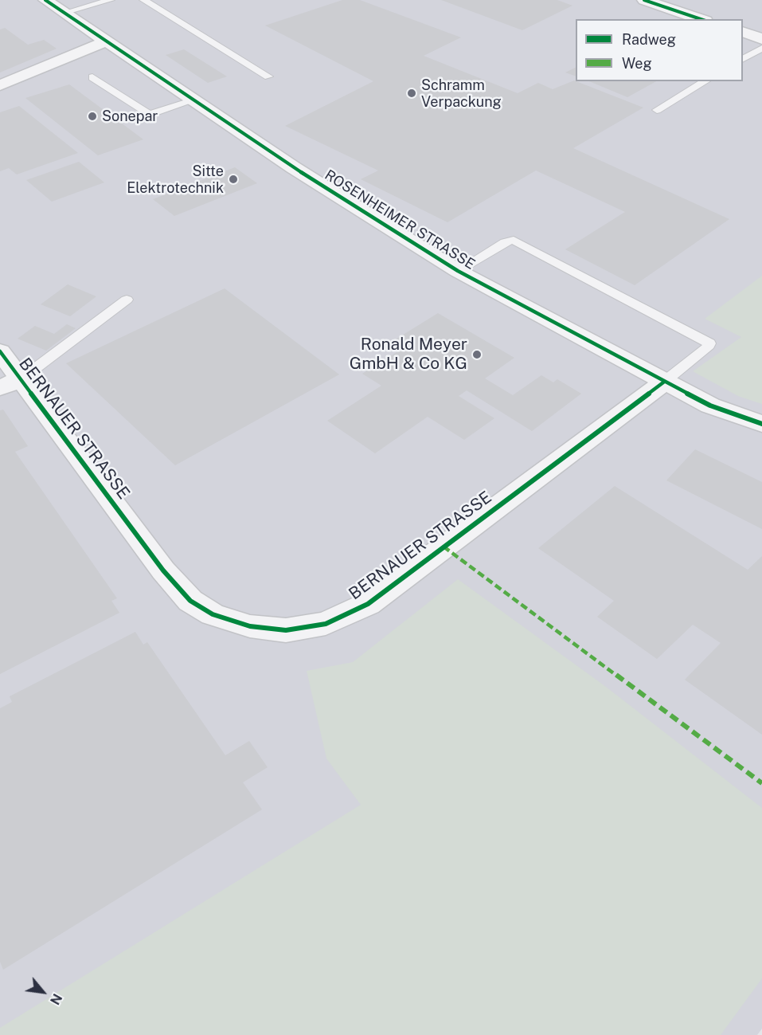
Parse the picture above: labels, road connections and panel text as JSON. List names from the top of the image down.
{
  "streets": {
    "street": ["ROSENHEIMER STRASSE", "BERNAUER STRASSE"]
  },
  "crossings": [
    ["ROSENHEIMER STRASSE", "BERNAUER STRASSE"]
  ],
  "places": [
    "Schramm Verpackung",
    "Sonepar",
    "Sitte Elektrotechnik",
    "Ronald Meyer GmbH & Co KG"
  ],
  "legend": ["Radweg", "Weg"],
  "north": "bottom right"
}
